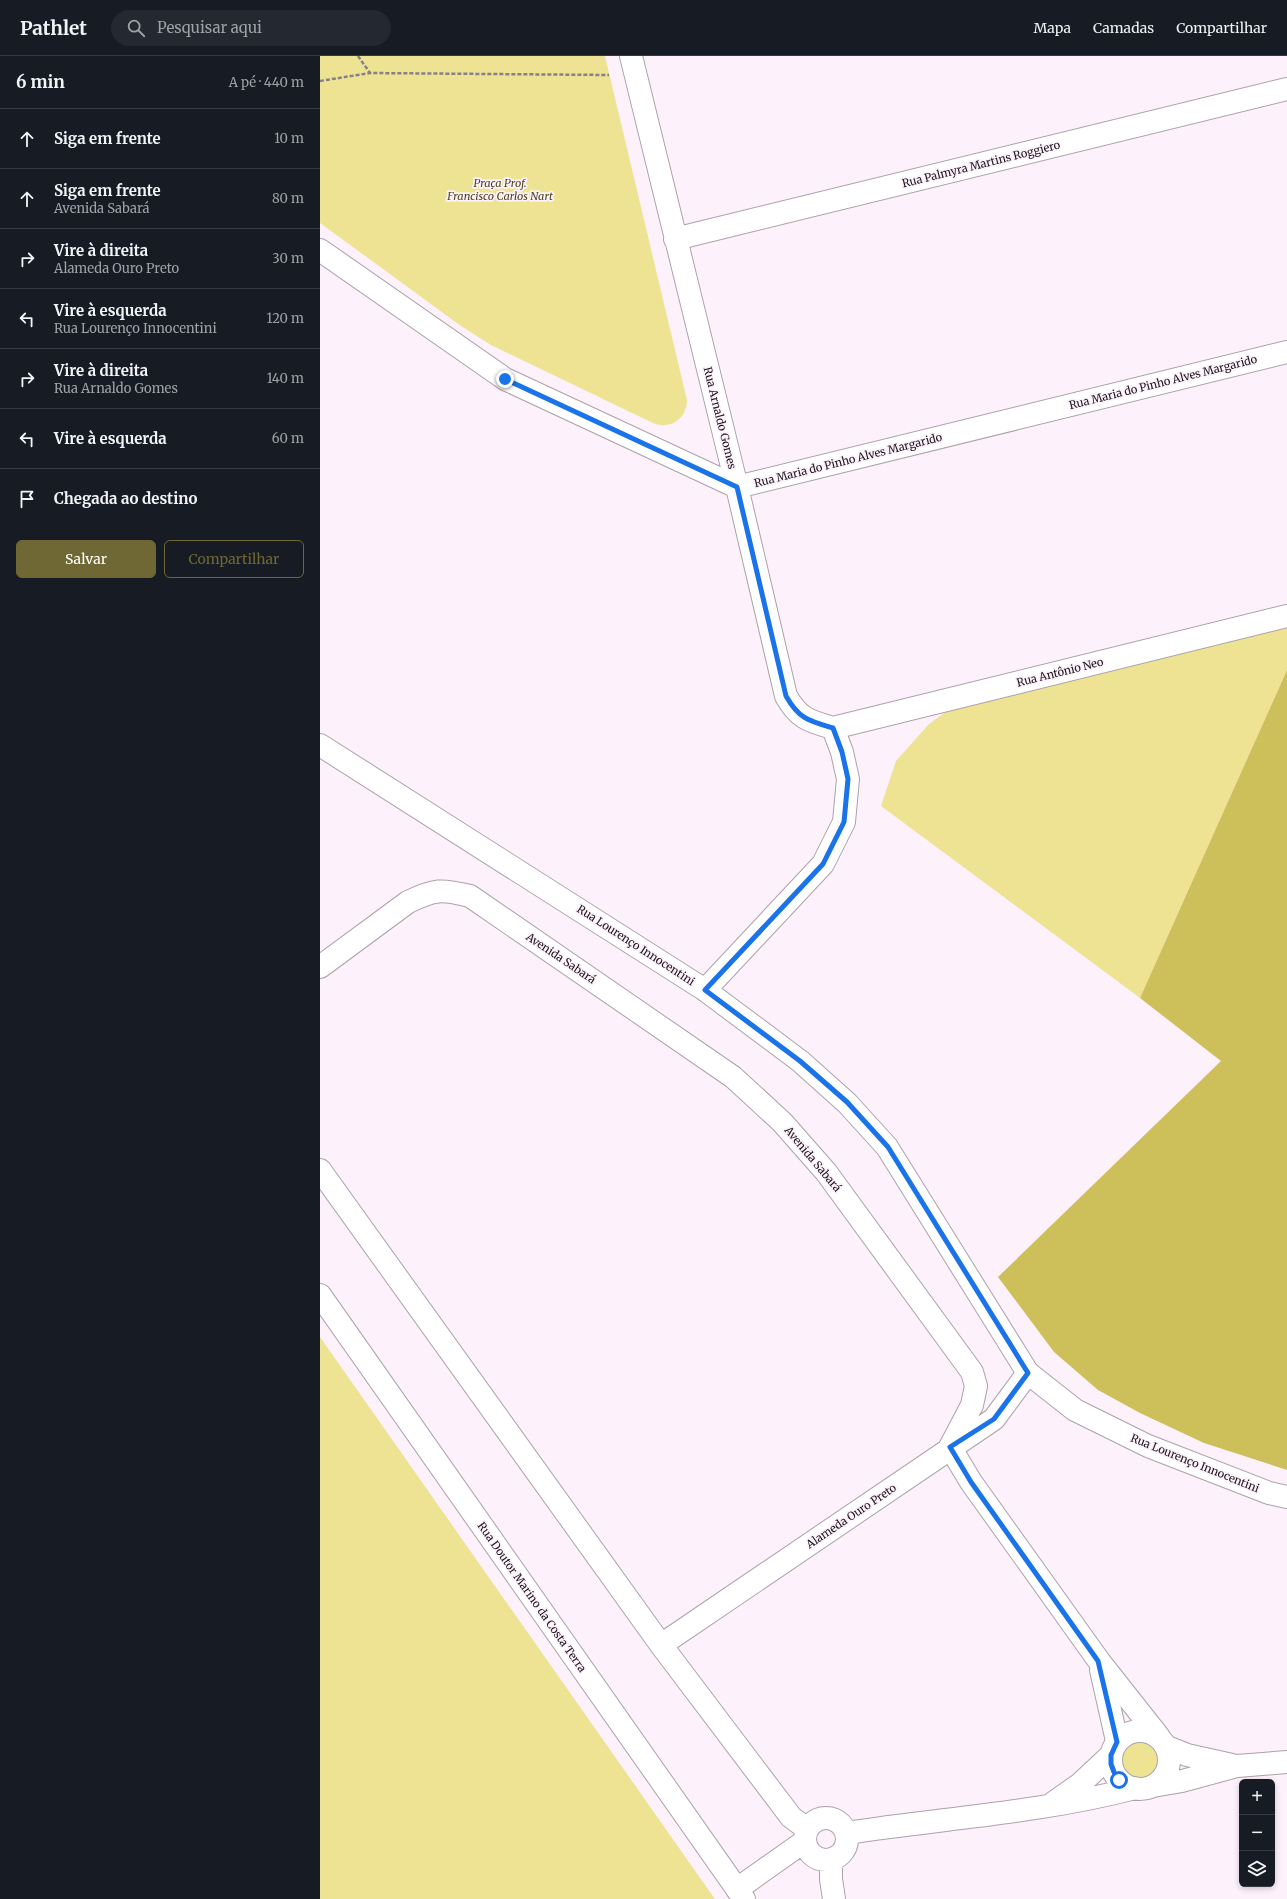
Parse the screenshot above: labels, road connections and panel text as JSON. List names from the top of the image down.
{
  "streets": {
    "street": [
      "Rua Palmyra Martins Roggiero",
      "Rua Maria do Pinho Alves Margarido",
      "Rua Arnaldo Gomes",
      "Rua Antônio Neo",
      "Rua Lourenço Innocentini",
      "Avenida Sabará",
      "Alameda Ouro Preto",
      "Rua Doutor Marino da Costa Terra"
    ]
  },
  "crossings": [
    ["Rua Palmyra Martins Roggiero", "Rua Arnaldo Gomes"],
    ["Rua Maria do Pinho Alves Margarido", "Rua Arnaldo Gomes"],
    ["Rua Arnaldo Gomes", "Rua Antônio Neo"],
    ["Rua Lourenço Innocentini", "Alameda Ouro Preto"],
    ["Avenida Sabará", "Alameda Ouro Preto"]
  ],
  "parks": ["Praça Prof. Francisco Carlos Nart"],
  "page": {
    "header": "Pathlet",
    "search": "Pesquisar aqui",
    "nav": ["Mapa", "Camadas", "Compartilhar"],
    "heading": ["6 min", "A pé · 440 m"],
    "list": [
      ["Siga em frente", "10 m"],
      ["Siga em frente", "Avenida Sabará", "80 m"],
      ["Vire à direita", "Alameda Ouro Preto", "30 m"],
      ["Vire à esquerda", "Rua Lourenço Innocentini", "120 m"],
      ["Vire à direita", "Rua Arnaldo Gomes", "140 m"],
      ["Vire à esquerda", "60 m"],
      "Chegada ao destino"
    ],
    "buttons": ["Salvar", "Compartilhar"],
    "map_buttons": ["+", "−"]
  }
}
